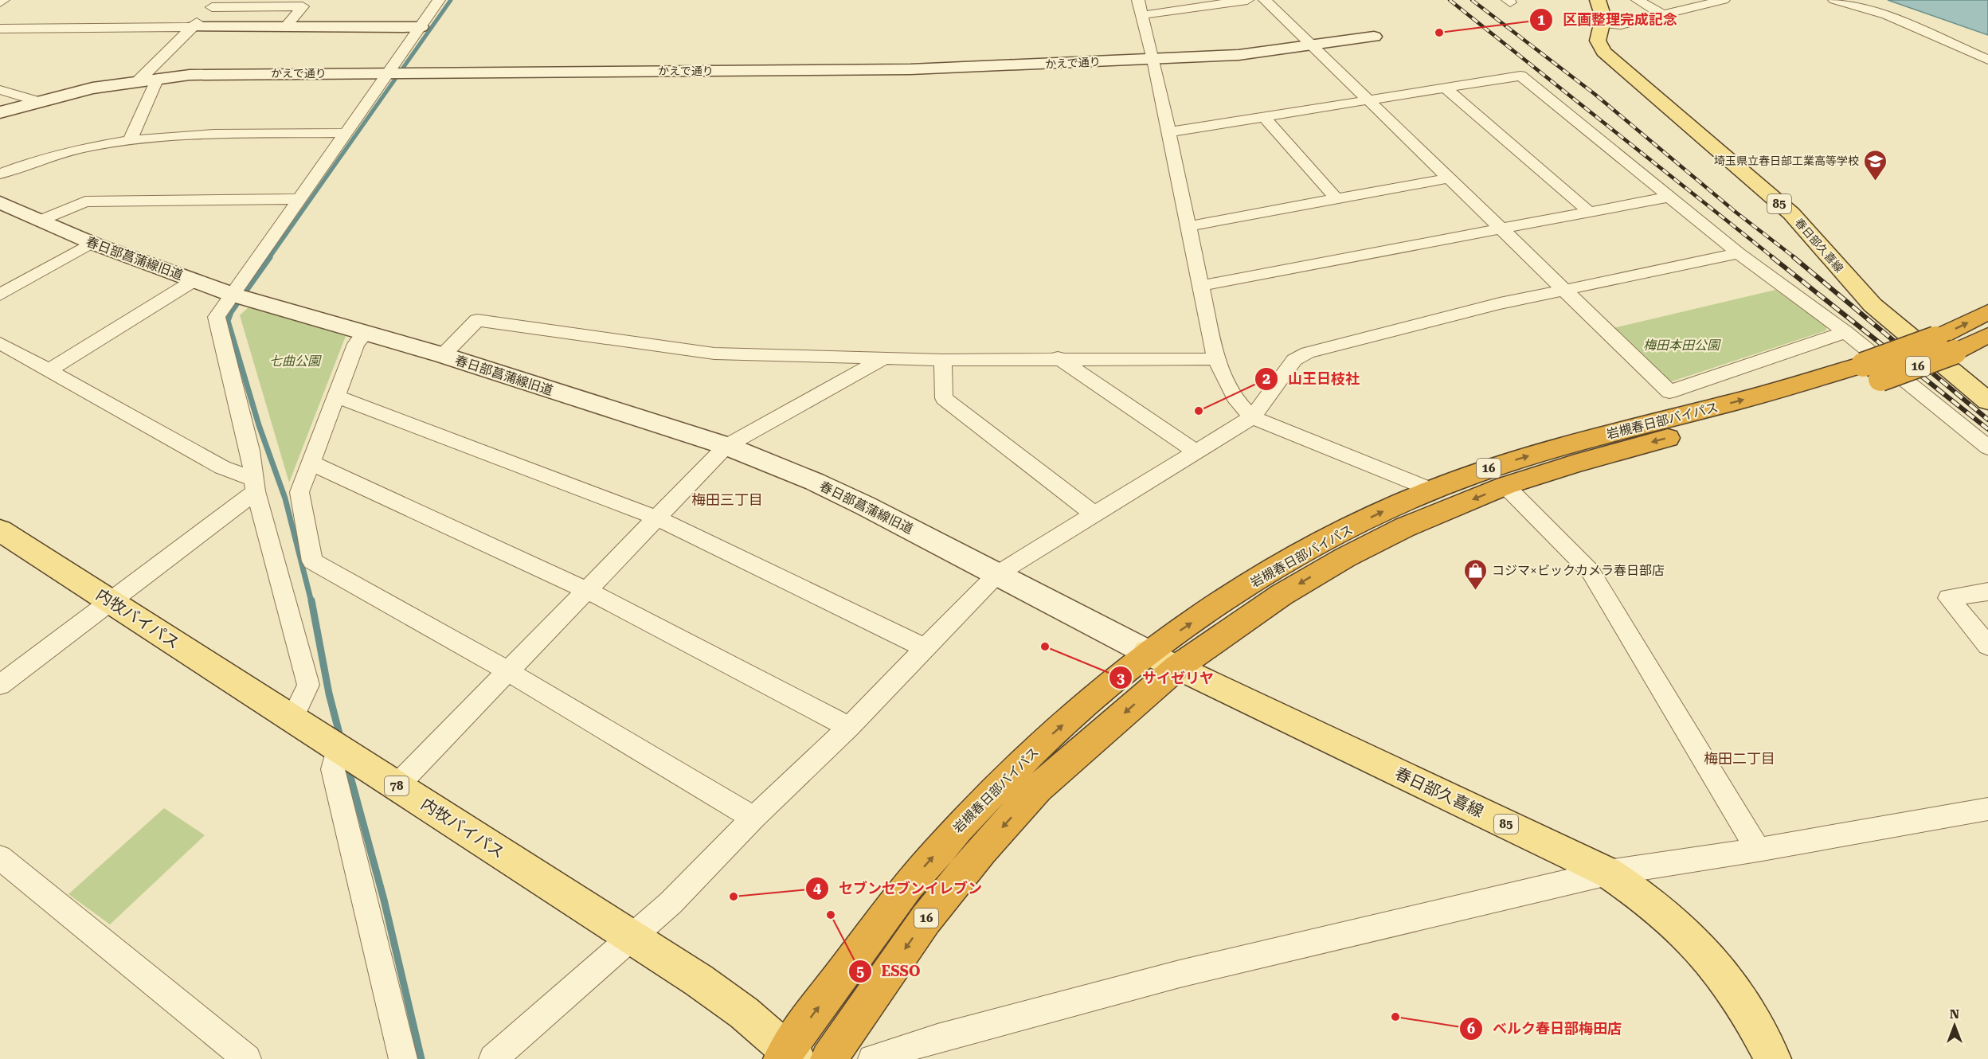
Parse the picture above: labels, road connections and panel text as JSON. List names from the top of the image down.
{
  "streets": {
    "highway": ["16", "岩槻春日部バイパス"],
    "main road": [
      "85",
      "春日部久喜線",
      "内牧バイパス",
      "78"
    ],
    "street": ["かえで通り", "春日部菖蒲線旧道"]
  },
  "crossings": [
    ["春日部久喜線", "春日部菖蒲線旧道"],
    ["春日部久喜線", "岩槻春日部バイパス"],
    ["春日部菖蒲線旧道", "岩槻春日部バイパス"],
    ["岩槻春日部バイパス", "内牧バイパス"]
  ],
  "districts": ["梅田三丁目", "梅田二丁目"],
  "parks": ["梅田本田公園", "七曲公園"],
  "places": {
    "other": [
      "区画整理完成記念",
      "山王日枝社",
      "サイゼリヤ",
      "セブンセブンイレブン",
      "ESSO",
      "ベルク春日部梅田店"
    ],
    "school or university": ["埼玉県立春日部工業高等学校"],
    "shop": ["コジマ×ビックカメラ春日部店"]
  },
  "north": "top"
}
